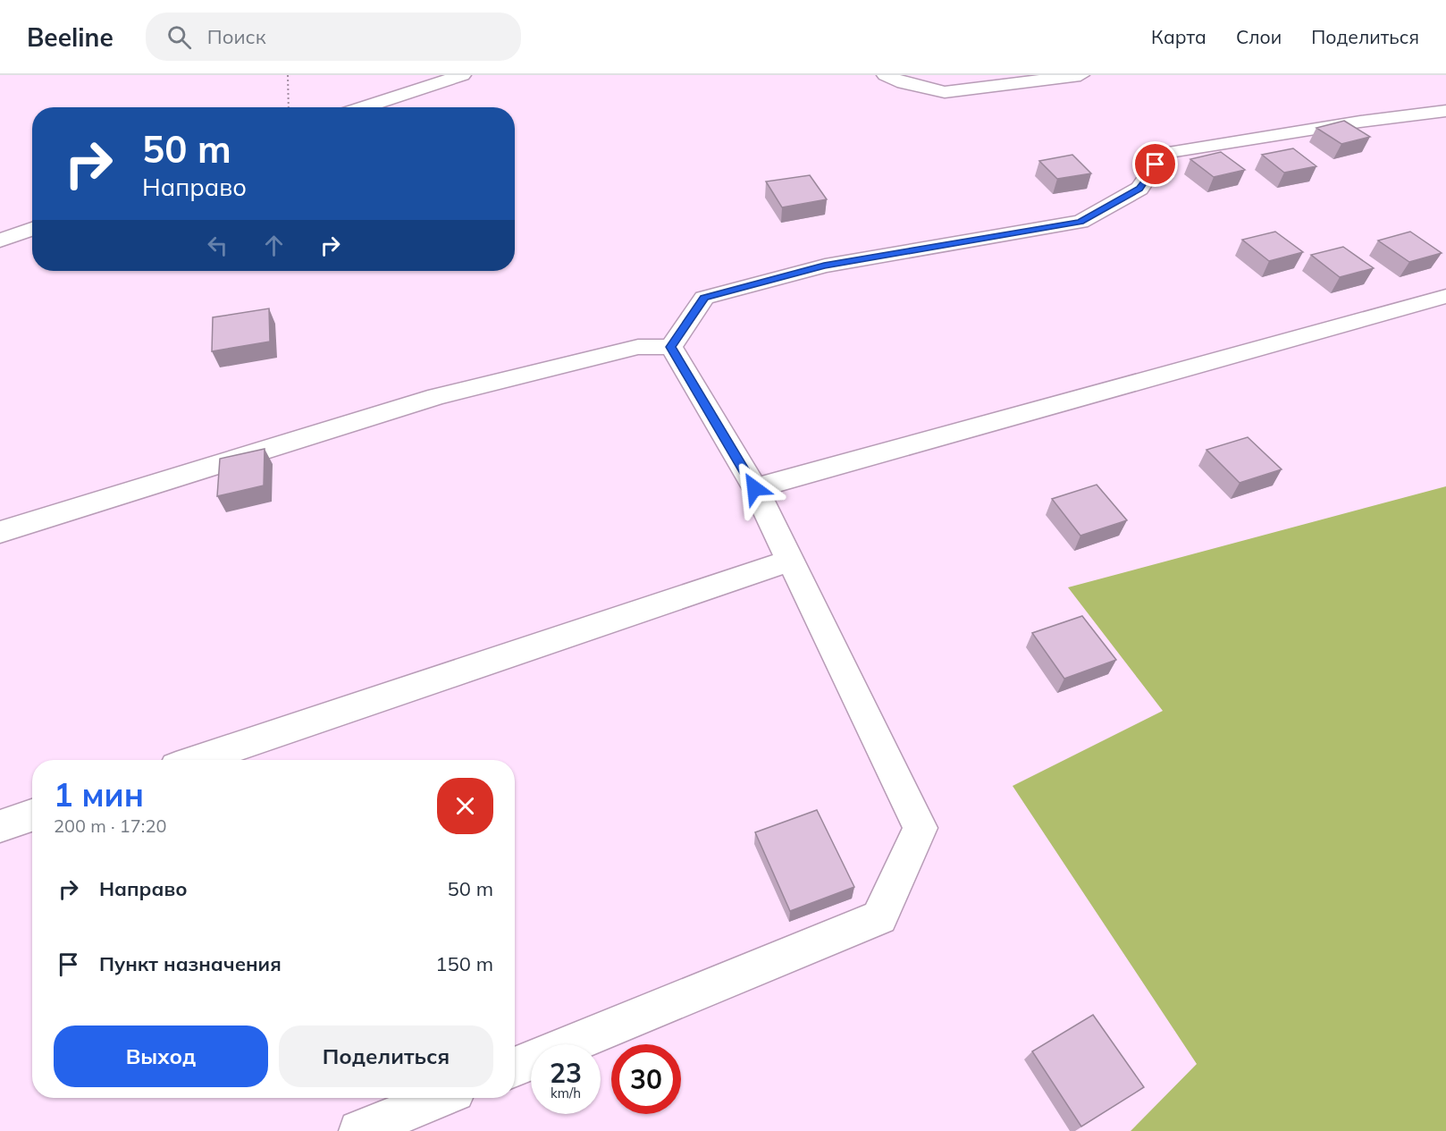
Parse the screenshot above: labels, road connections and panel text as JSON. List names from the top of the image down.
{
  "page": {
    "header": "Beeline",
    "search": "Поиск",
    "nav": ["Карта", "Слои", "Поделиться"],
    "turn": ["50 m", "Направо"],
    "heading": ["1 мин", "200 m · 17:20"],
    "list": [
      {
        "name": "Направо",
        "value": "50 m"
      },
      {
        "name": "Пункт назначения",
        "value": "150 m"
      }
    ],
    "buttons": ["Выход", "Поделиться"],
    "speed": "23 km/h",
    "limit": "30"
  }
}
